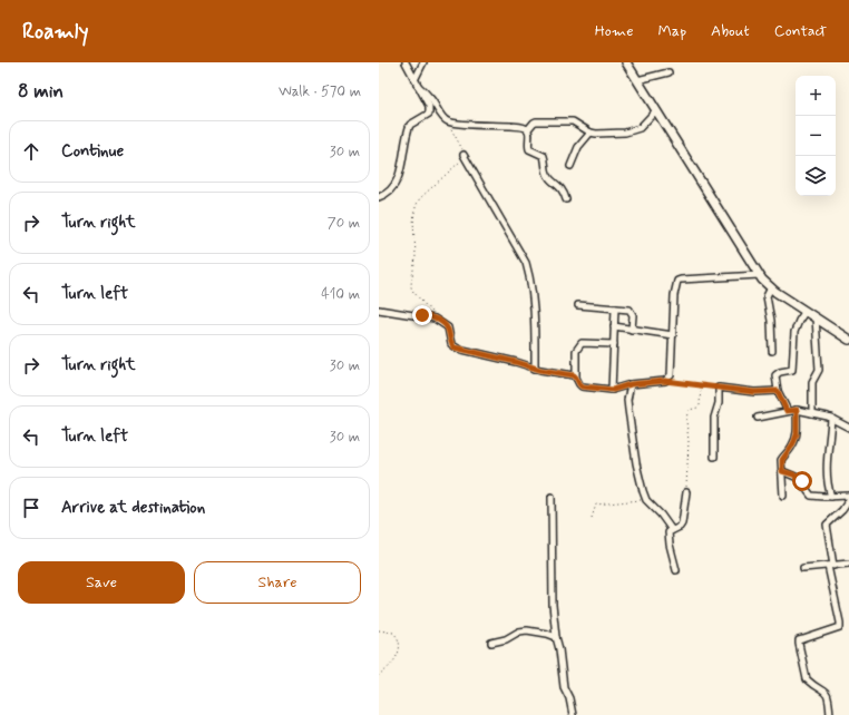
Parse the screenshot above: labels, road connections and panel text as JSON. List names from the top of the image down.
{
  "page": {
    "header": "Roamly",
    "nav": [
      "Home",
      "Map",
      "About",
      "Contact"
    ],
    "heading": ["8 min", "Walk · 570 m"],
    "map_buttons": ["+", "−"],
    "list": [
      ["Continue", "30 m"],
      ["Turn right", "70 m"],
      ["Turn left", "410 m"],
      ["Turn right", "30 m"],
      ["Turn left", "30 m"],
      "Arrive at destination"
    ],
    "buttons": ["Save", "Share"]
  }
}
